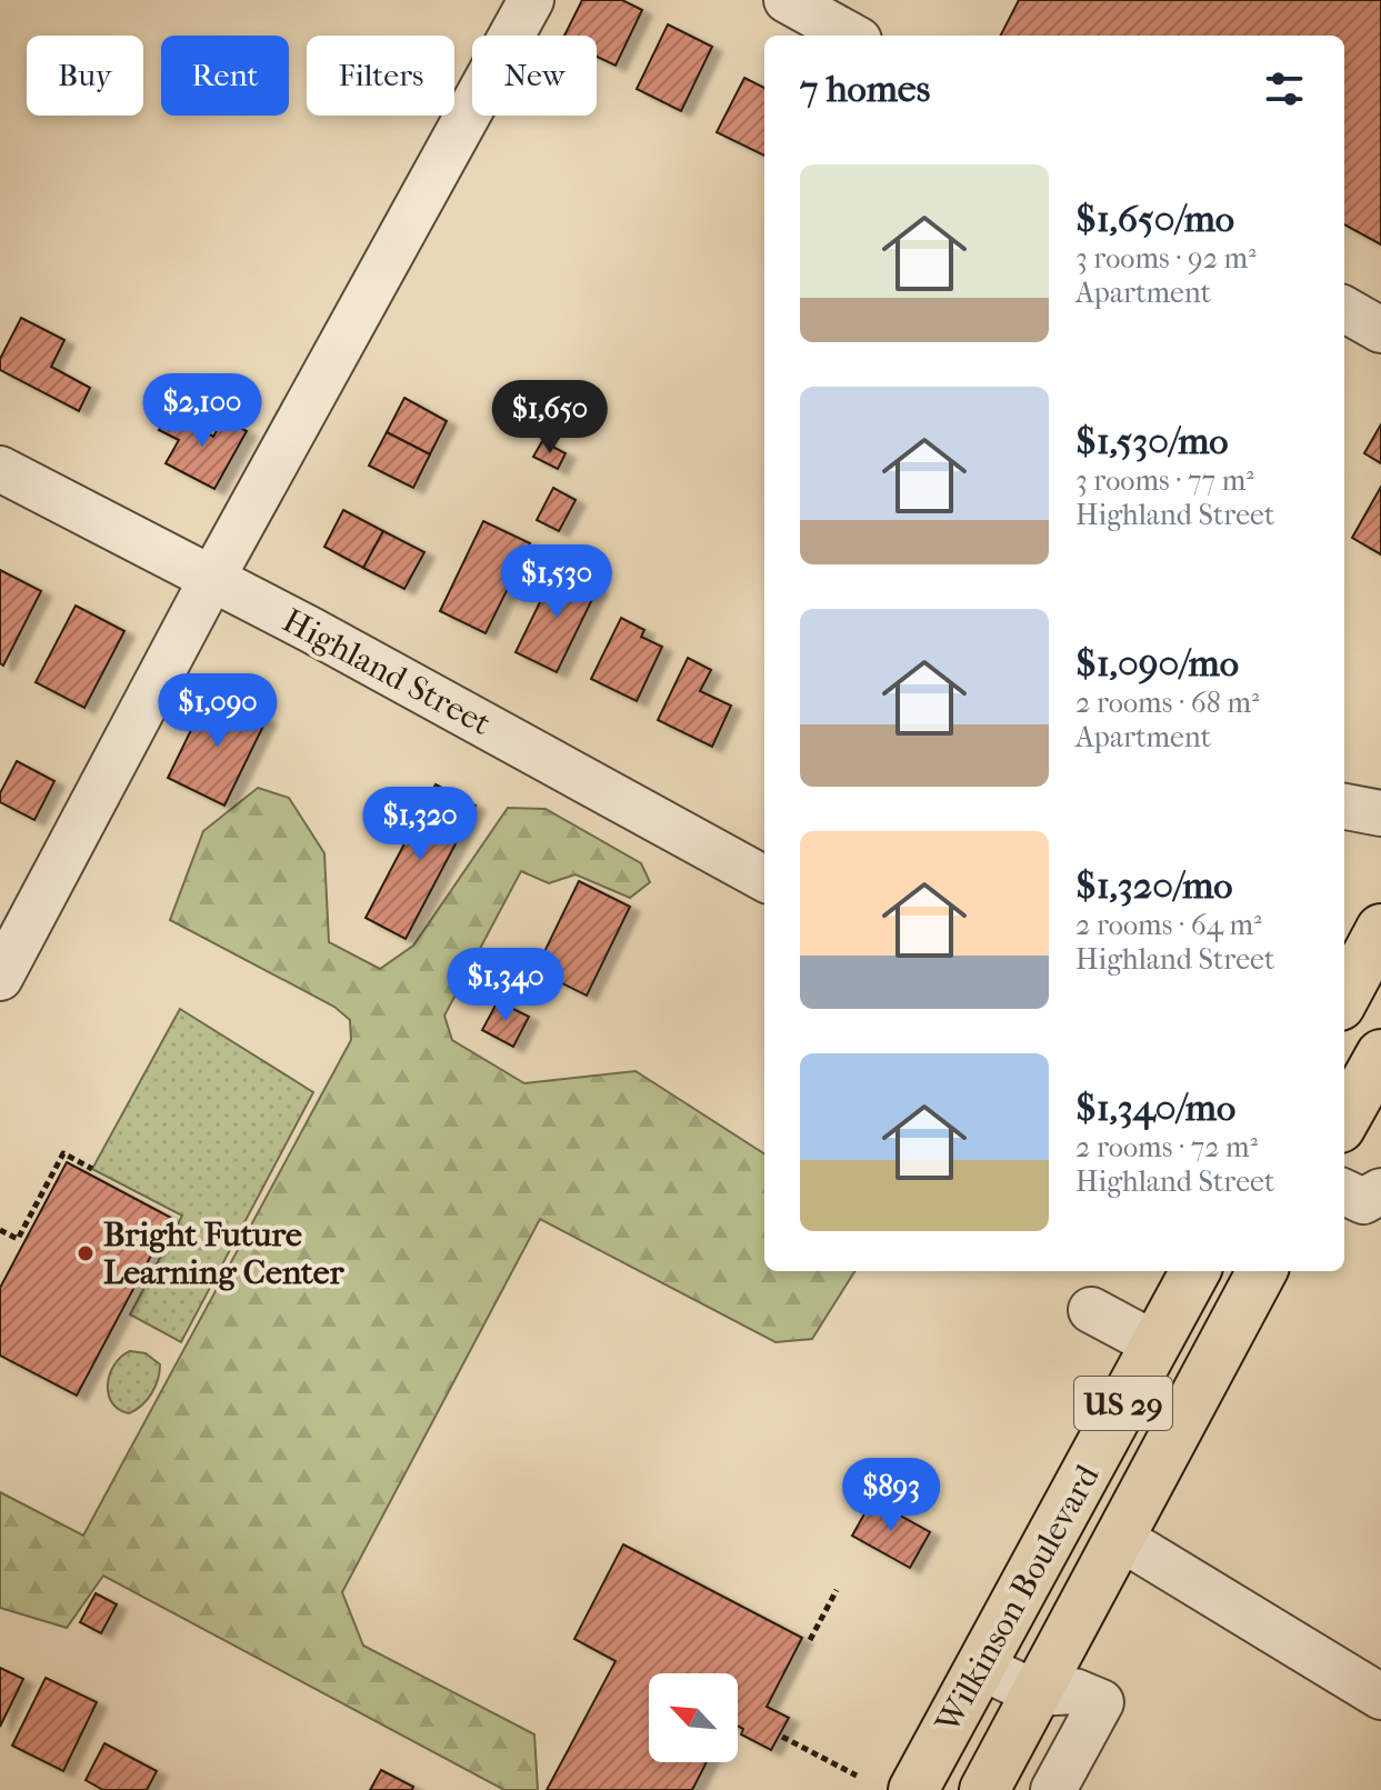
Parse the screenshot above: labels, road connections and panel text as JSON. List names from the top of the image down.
{
  "streets": {
    "main road": ["US 29", "Wilkinson Boulevard"],
    "street": ["Highland Street"]
  },
  "places": ["Bright Future Learning Center"],
  "north": "top left",
  "page": {
    "chip": [
      "Buy",
      "Rent",
      "Filters",
      "New"
    ],
    "heading": "7 homes",
    "list": [
      {
        "name": "$1,650/mo",
        "note": "3 rooms · 92 m² · Apartment"
      },
      {
        "name": "$1,530/mo",
        "note": "3 rooms · 77 m² · Highland Street"
      },
      {
        "name": "$1,090/mo",
        "note": "2 rooms · 68 m² · Apartment"
      },
      {
        "name": "$1,320/mo",
        "note": "2 rooms · 64 m² · Highland Street"
      },
      {
        "name": "$1,340/mo",
        "note": "2 rooms · 72 m² · Highland Street"
      }
    ],
    "price": [
      "$2,100",
      "$1,650",
      "$1,530",
      "$1,090",
      "$1,320",
      "$1,340",
      "$893"
    ]
  }
}
